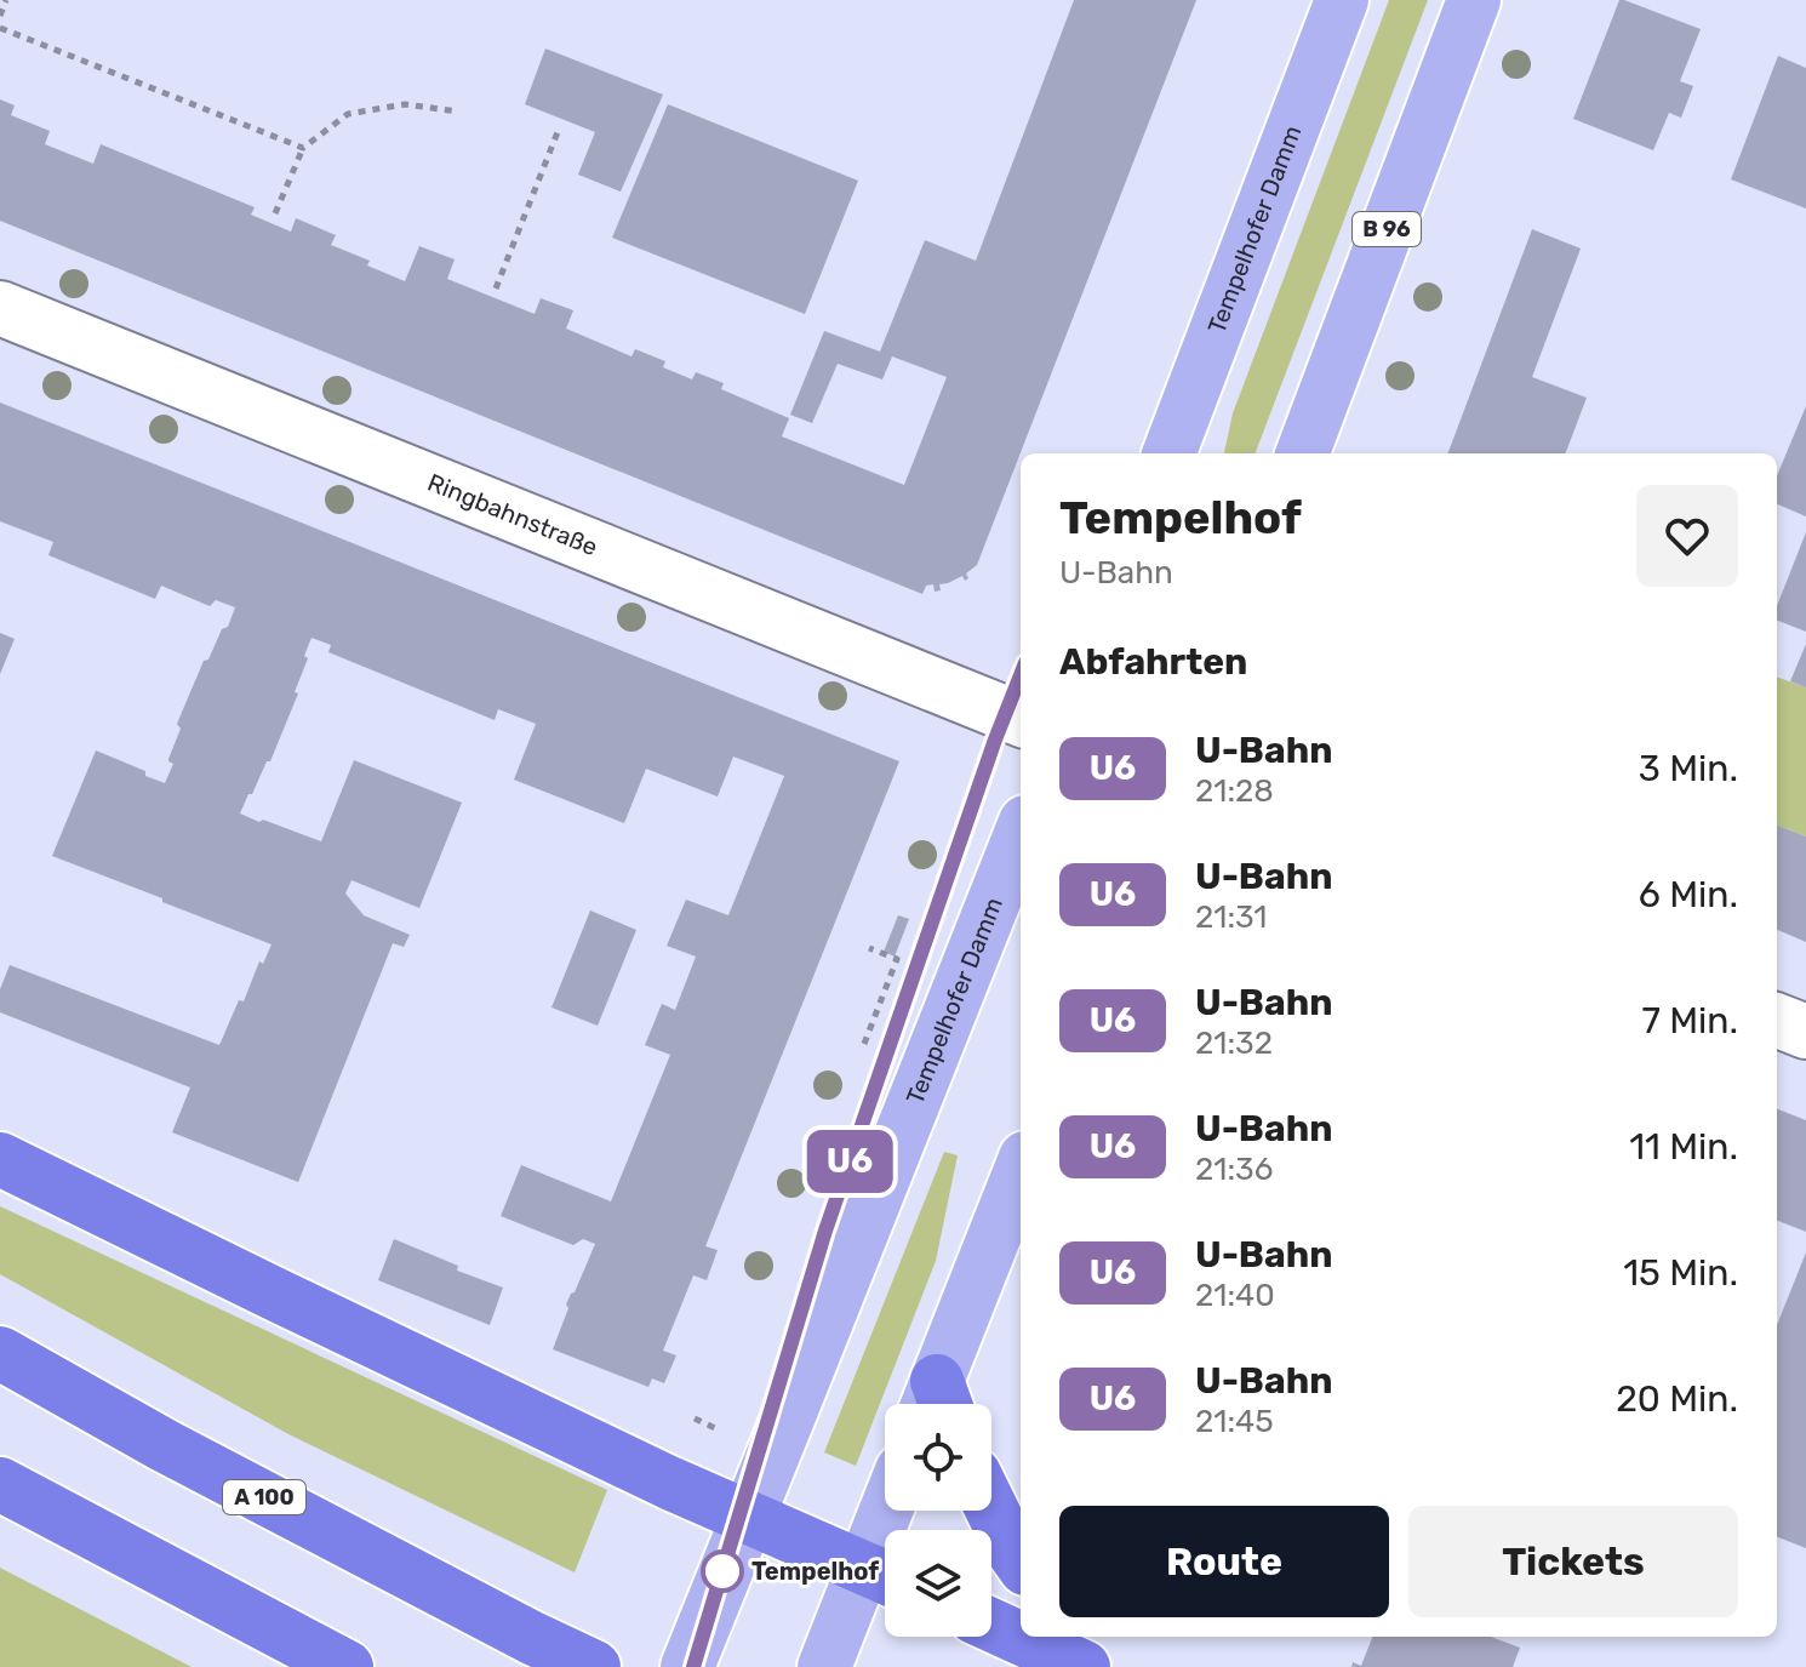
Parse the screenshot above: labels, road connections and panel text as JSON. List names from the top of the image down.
{
  "streets": {
    "highway": ["A 100"],
    "main road": ["Tempelhofer Damm", "B 96"],
    "street": ["Ringbahnstraße"]
  },
  "places": ["Tempelhof"],
  "lines": ["metro line U6"],
  "page": {
    "on_map": "U6",
    "heading": [
      ["Tempelhof", "U-Bahn"],
      "Abfahrten"
    ],
    "list": [
      {
        "mark": "U6",
        "name": "U-Bahn",
        "note": "21:28",
        "value": "3 Min."
      },
      {
        "mark": "U6",
        "name": "U-Bahn",
        "note": "21:31",
        "value": "6 Min."
      },
      {
        "mark": "U6",
        "name": "U-Bahn",
        "note": "21:32",
        "value": "7 Min."
      },
      {
        "mark": "U6",
        "name": "U-Bahn",
        "note": "21:36",
        "value": "11 Min."
      },
      {
        "mark": "U6",
        "name": "U-Bahn",
        "note": "21:40",
        "value": "15 Min."
      },
      {
        "mark": "U6",
        "name": "U-Bahn",
        "note": "21:45",
        "value": "20 Min."
      }
    ],
    "buttons": ["Route", "Tickets"]
  }
}
